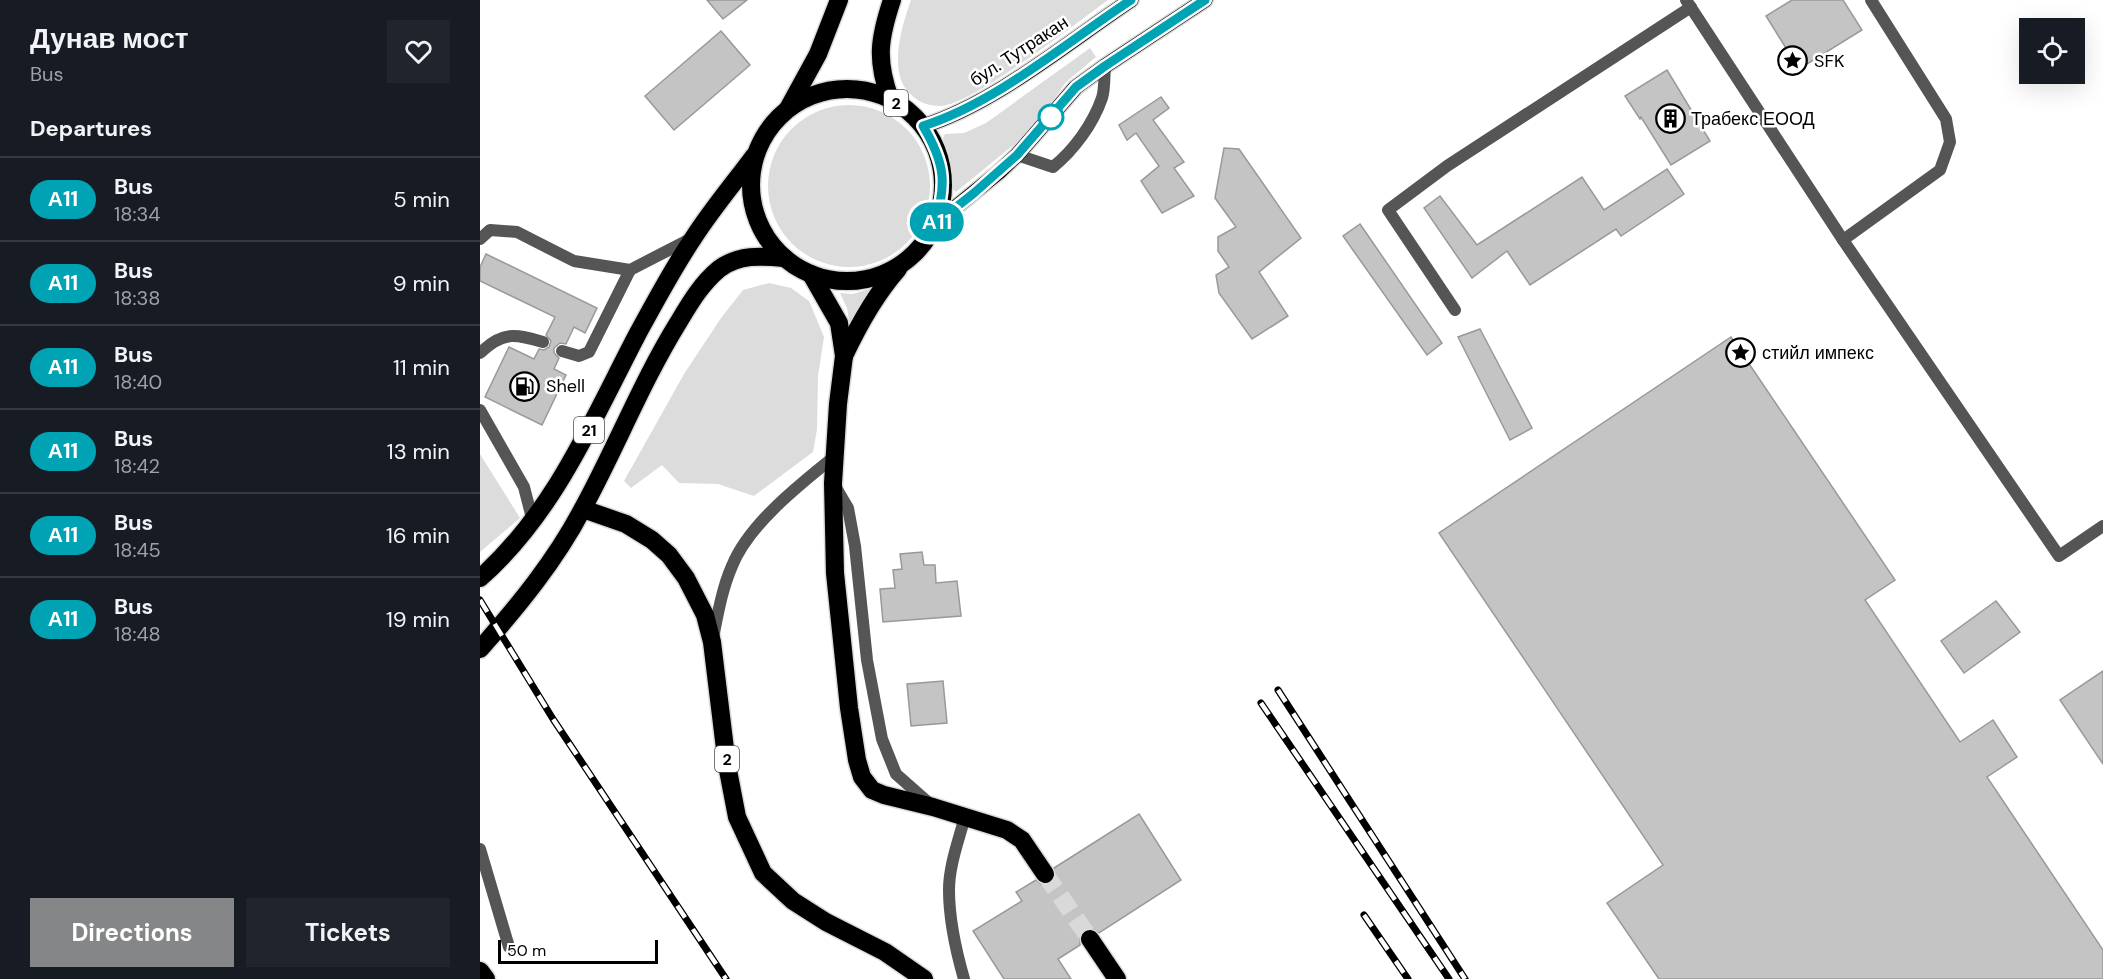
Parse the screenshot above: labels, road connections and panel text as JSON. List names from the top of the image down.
{
  "streets": {
    "highway": ["2", "21"],
    "main road": ["бул. Тутракан"]
  },
  "crossings": [
    ["бул. Тутракан", "2"],
    ["бул. Тутракан", "21"],
    ["2", "21"]
  ],
  "places": {
    "place": ["SFK", "стийл импекс"],
    "building": ["Трабекс ЕООД"],
    "fuel station": ["Shell"]
  },
  "lines": ["bus line А11"],
  "scale_bar": "50 m",
  "page": {
    "heading": [
      ["Дунав мост", "Bus"],
      "Departures"
    ],
    "on_map": "А11",
    "list": [
      {
        "mark": "А11",
        "name": "Bus",
        "note": "18:34",
        "value": "5 min"
      },
      {
        "mark": "А11",
        "name": "Bus",
        "note": "18:38",
        "value": "9 min"
      },
      {
        "mark": "А11",
        "name": "Bus",
        "note": "18:40",
        "value": "11 min"
      },
      {
        "mark": "А11",
        "name": "Bus",
        "note": "18:42",
        "value": "13 min"
      },
      {
        "mark": "А11",
        "name": "Bus",
        "note": "18:45",
        "value": "16 min"
      },
      {
        "mark": "А11",
        "name": "Bus",
        "note": "18:48",
        "value": "19 min"
      }
    ],
    "buttons": ["Directions", "Tickets"],
    "scale": "50 m"
  }
}
